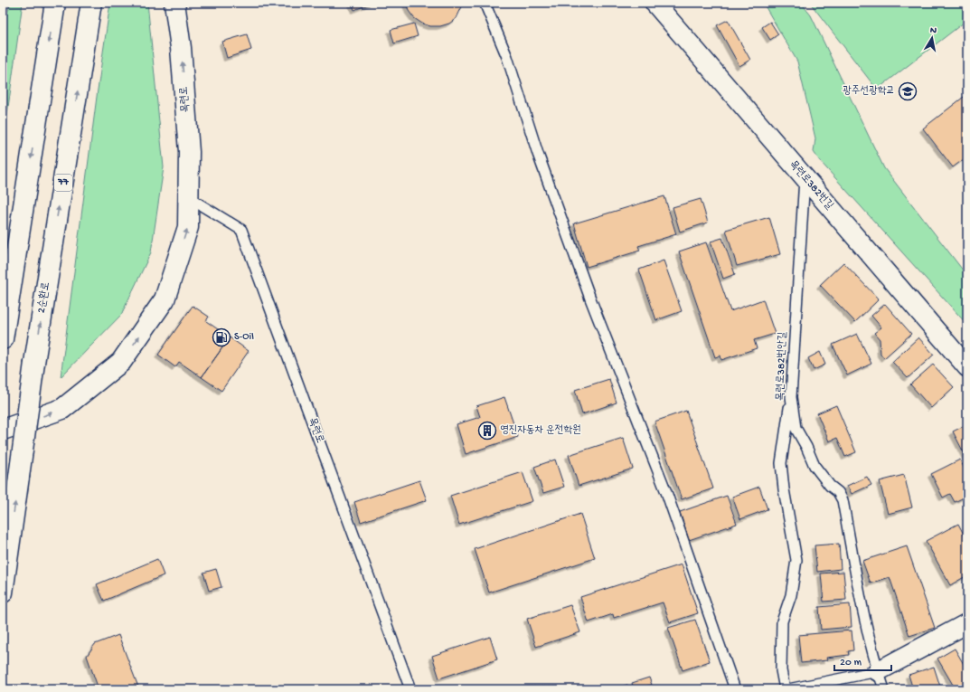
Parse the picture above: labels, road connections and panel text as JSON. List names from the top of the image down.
{
  "streets": {
    "main road": ["목련로", "77", "2순환로"],
    "street": ["목련로382번길"],
    "lane": ["목련로382번안길"]
  },
  "crossings": [
    ["목련로382번길", "목련로382번안길"]
  ],
  "places": {
    "school or university": ["광주선광학교"],
    "fuel station": ["S-Oil"],
    "building": ["영진자동차 운전학원"]
  },
  "scale_bar": "20 m",
  "north": "top"
}
